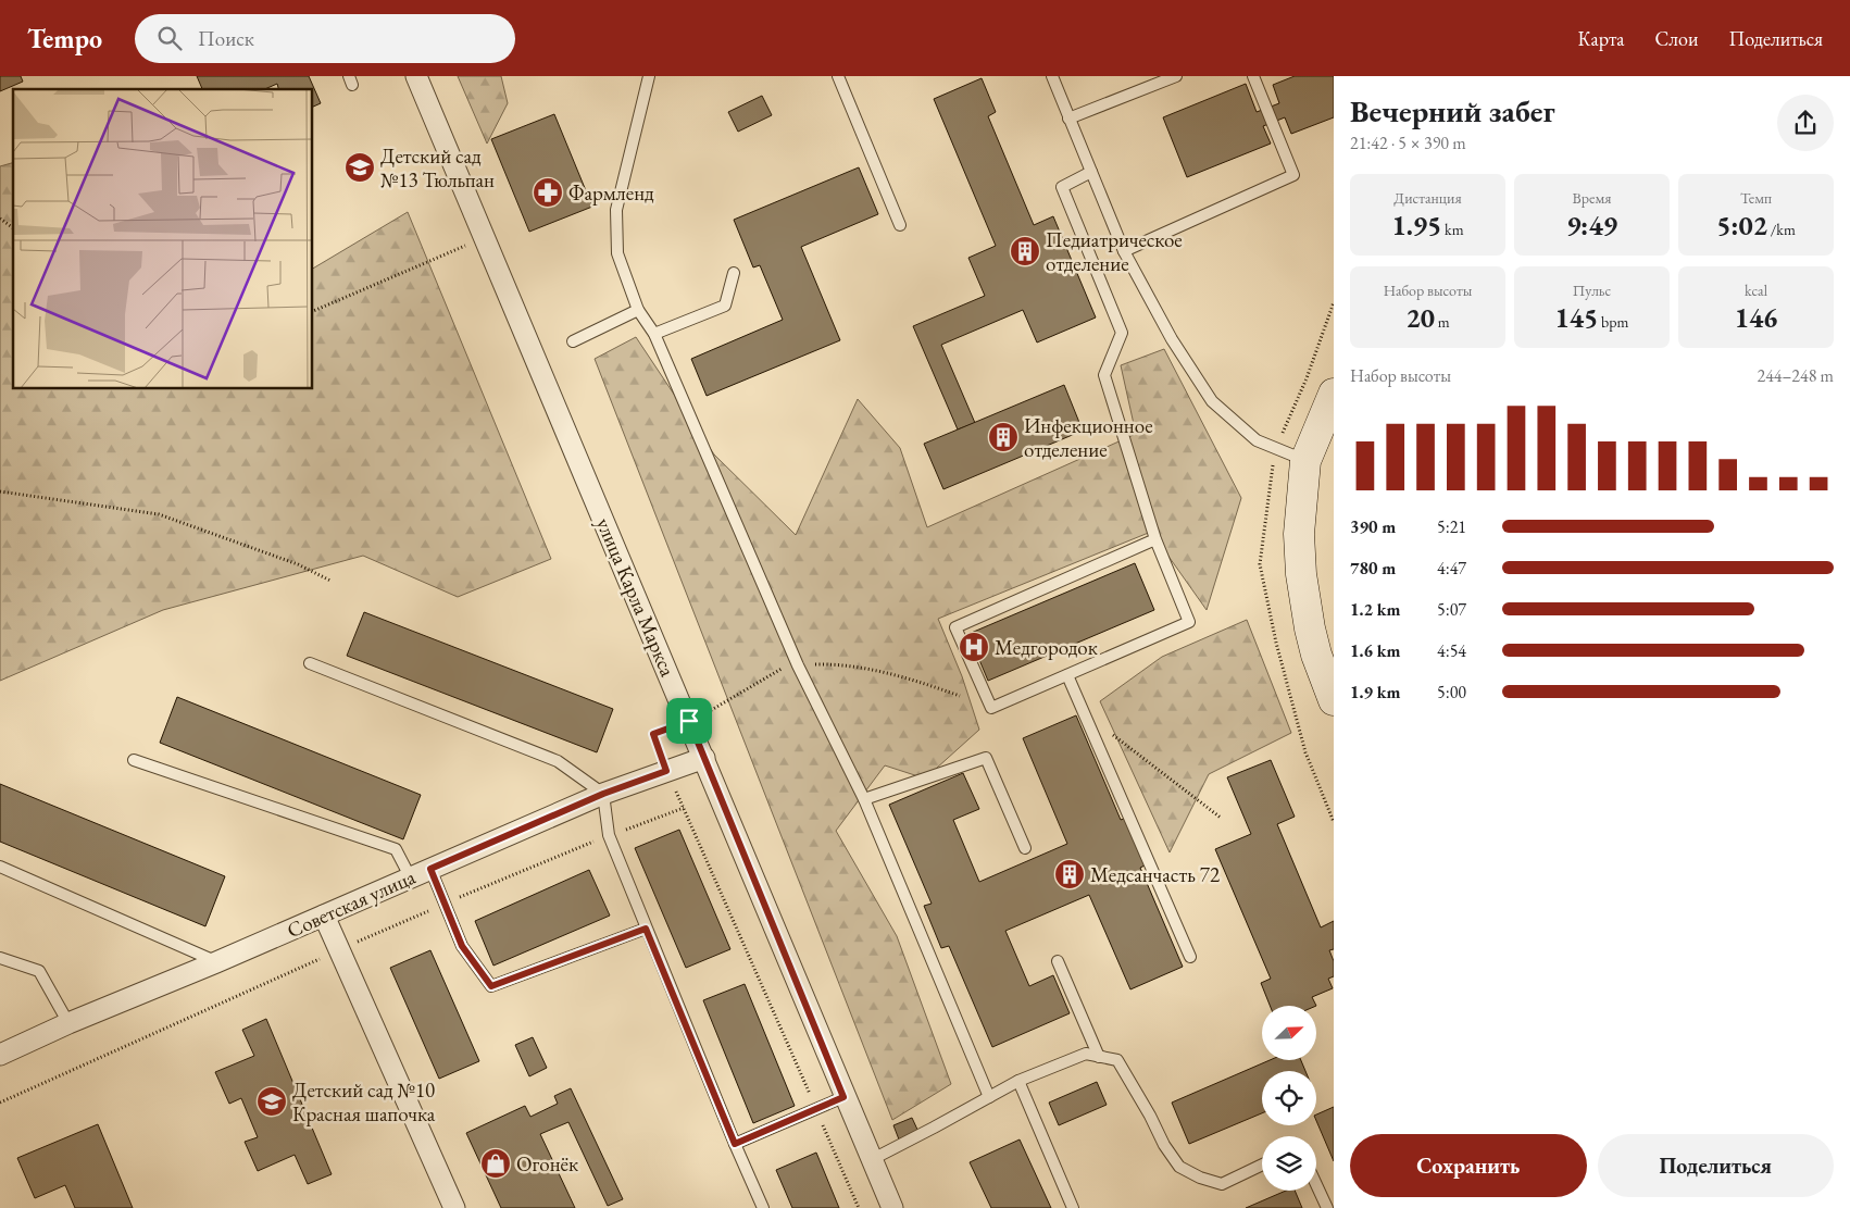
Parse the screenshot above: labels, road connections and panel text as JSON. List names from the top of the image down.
{
  "streets": {
    "street": ["улица Карла Маркса", "Советская улица"]
  },
  "crossings": [
    ["улица Карла Маркса", "Советская улица"]
  ],
  "places": {
    "school or university": ["Детский сад №13 Тюльпан", "Детский сад №10 Красная шапочка"],
    "pharmacy": ["Фармленд"],
    "building": ["Педиатрическое отделение", "Инфекционное отделение", "Медсанчасть 72"],
    "hospital": ["Медгородок"],
    "shop": ["Огонёк"]
  },
  "north": "top right",
  "page": {
    "header": "Tempo",
    "search": "Поиск",
    "nav": ["Карта", "Слои", "Поделиться"],
    "heading": ["Вечерний забег", "21:42 · 5 × 390 m"],
    "stats": [
      ["Дистанция", "1.95 km"],
      ["Время", "9:49"],
      ["Темп", "5:02 /km"],
      ["Набор высоты", "20 m"],
      ["Пульс", "145 bpm"],
      ["kcal", "146"]
    ],
    "chart": ["Набор высоты", "244–248 m"],
    "list": [
      {
        "name": "390 m",
        "note": "5:21"
      },
      {
        "name": "780 m",
        "note": "4:47"
      },
      {
        "name": "1.2 km",
        "note": "5:07"
      },
      {
        "name": "1.6 km",
        "note": "4:54"
      },
      {
        "name": "1.9 km",
        "note": "5:00"
      }
    ],
    "buttons": ["Сохранить", "Поделиться"]
  }
}
